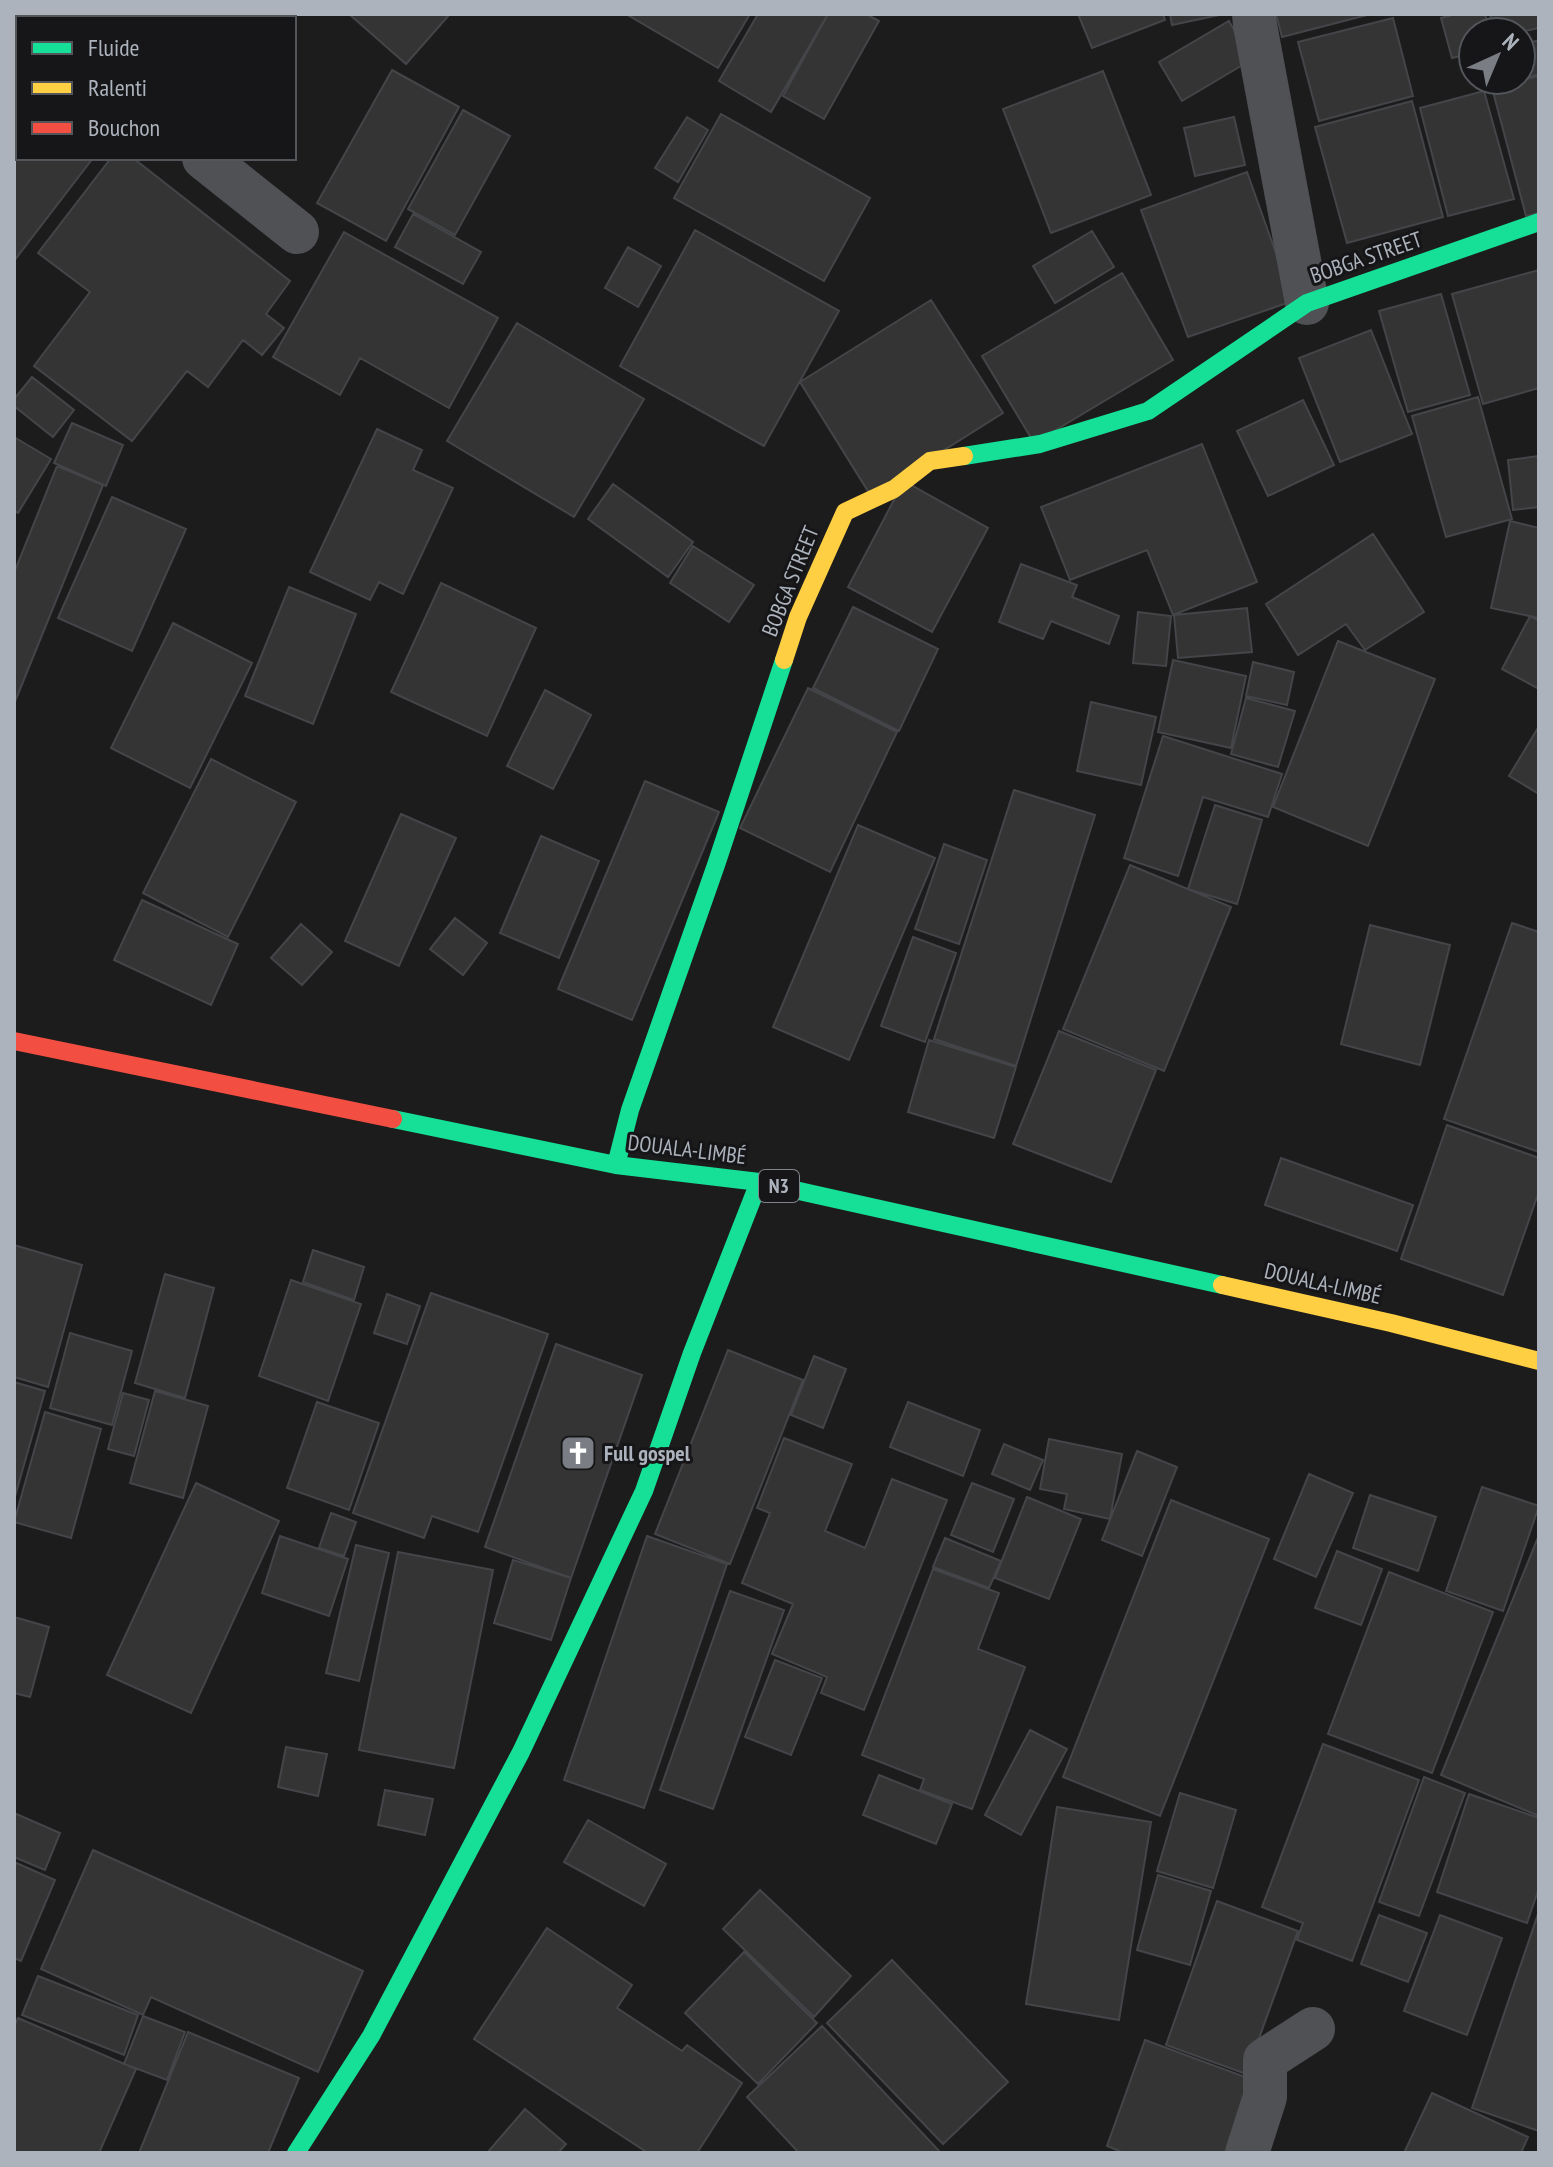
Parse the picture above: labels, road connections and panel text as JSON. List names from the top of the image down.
{
  "streets": {
    "main road": ["BOBGA STREET", "DOUALA-LIMBÉ", "N3"]
  },
  "crossings": [
    ["BOBGA STREET", "DOUALA-LIMBÉ"]
  ],
  "places": {
    "church": ["Full gospel"]
  },
  "legend": ["Fluide", "Ralenti", "Bouchon"],
  "north": "top right"
}
